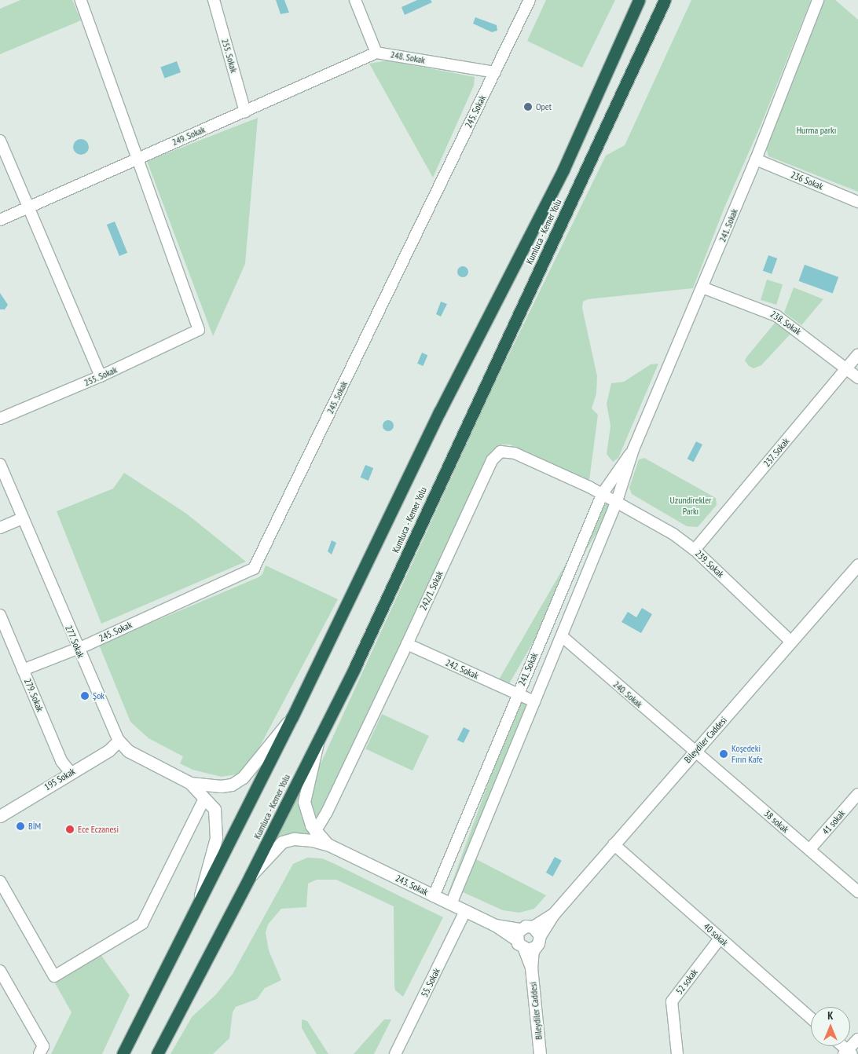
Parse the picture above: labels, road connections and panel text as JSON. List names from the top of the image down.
{
  "streets": {
    "highway": ["Kumluca - Kemer Yolu"],
    "street": [
      "255. Sokak",
      "248. Sokak",
      "245. Sokak",
      "249. Sokak",
      "236 Sokak",
      "241. Sokak",
      "238. Sokak",
      "237. Sokak",
      "239. Sokak",
      "242/1. Sokak",
      "277. Sokak",
      "242. Sokak",
      "240. Sokak",
      "279. Sokak",
      "Bileydiler Caddesi",
      "195 Sokak",
      "38 sokak",
      "41 sokak",
      "243. Sokak",
      "40 sokak",
      "52 sokak",
      "55. Sokak"
    ]
  },
  "crossings": [
    ["255. Sokak", "249. Sokak"],
    ["248. Sokak", "245. Sokak"],
    ["248. Sokak", "249. Sokak"],
    ["245. Sokak", "277. Sokak"],
    ["245. Sokak", "279. Sokak"],
    ["236 Sokak", "241. Sokak"],
    ["241. Sokak", "238. Sokak"],
    ["241. Sokak", "239. Sokak"],
    ["241. Sokak", "242/1. Sokak"],
    ["241. Sokak", "242. Sokak"],
    ["241. Sokak", "240. Sokak"],
    ["241. Sokak", "243. Sokak"],
    ["238. Sokak", "237. Sokak"],
    ["237. Sokak", "239. Sokak"],
    ["239. Sokak", "242/1. Sokak"],
    ["239. Sokak", "Bileydiler Caddesi"],
    ["242/1. Sokak", "242. Sokak"],
    ["277. Sokak", "195 Sokak"],
    ["240. Sokak", "Bileydiler Caddesi"],
    ["240. Sokak", "38 sokak"],
    ["279. Sokak", "195 Sokak"],
    ["Bileydiler Caddesi", "38 sokak"],
    ["Bileydiler Caddesi", "243. Sokak"],
    ["Bileydiler Caddesi", "40 sokak"],
    ["38 sokak", "41 sokak"],
    ["243. Sokak", "55. Sokak"],
    ["40 sokak", "52 sokak"]
  ],
  "parks": ["Hurma parkı", "Uzundirekler Parkı"],
  "places": [
    "Opet",
    "Şok",
    "Koşedeki Fırın Kafe",
    "BİM",
    "Ece Eczanesi"
  ],
  "north": "top"
}
